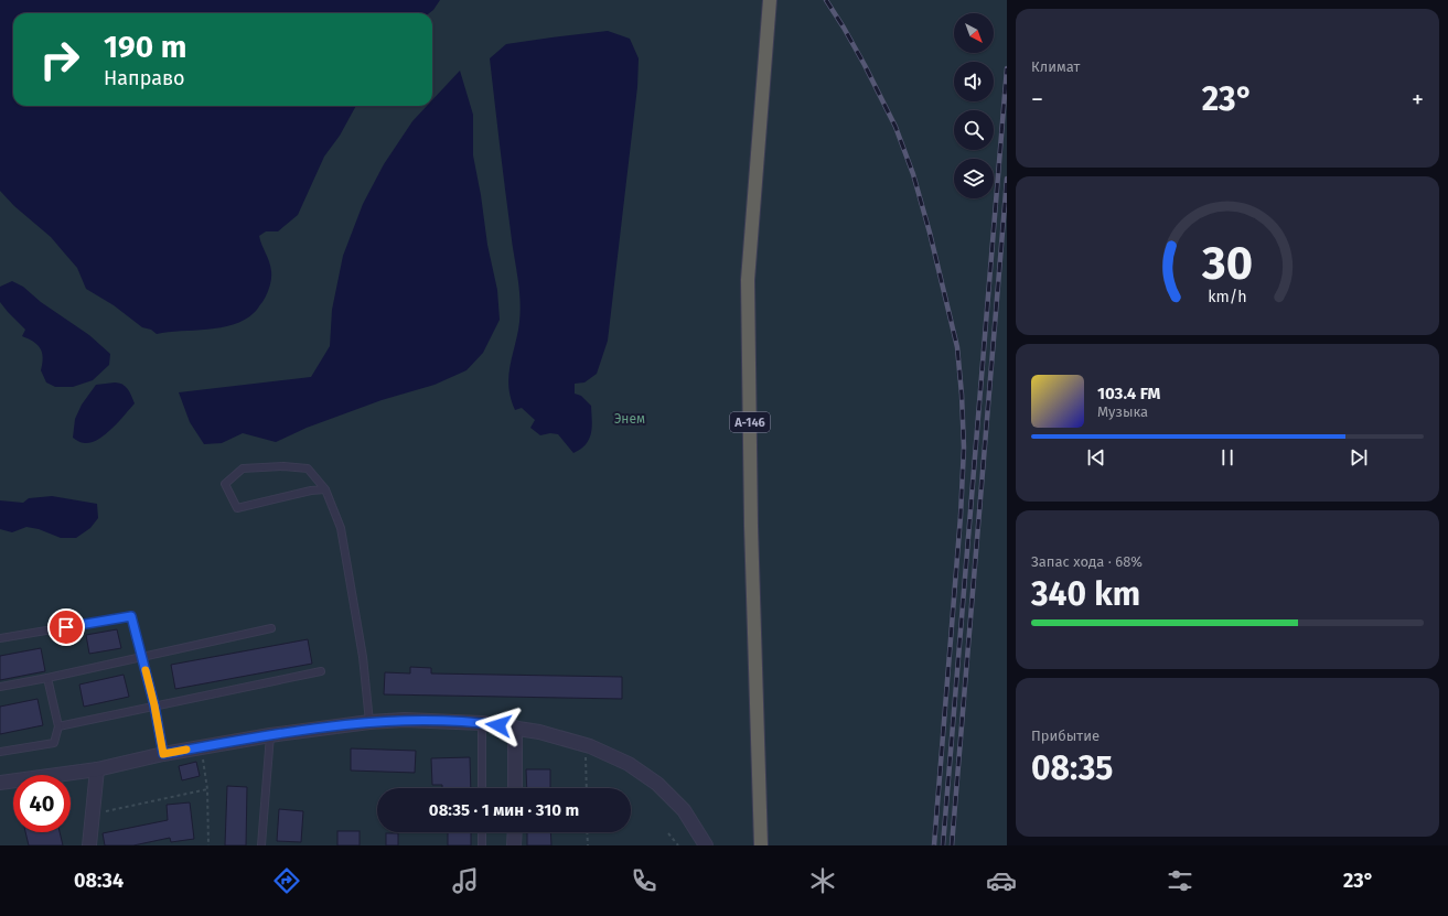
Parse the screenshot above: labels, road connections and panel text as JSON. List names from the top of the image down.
{
  "streets": {
    "highway": ["А-146"]
  },
  "parks": ["Энем"],
  "north": "bottom right",
  "page": {
    "tile": [
      "Климат",
      ["Запас хода · 68%", "340 km"],
      ["Прибытие", "08:35"]
    ],
    "turn": ["190 m", "Направо"],
    "heat": ["−", "23°", "+"],
    "song": ["103.4 FM", "Музыка"],
    "limit": "40",
    "trip": "08:35 · 1 мин · 310 m",
    "tabs": ["08:34", "23°"],
    "gauge": ["30", "km/h"]
  }
}
